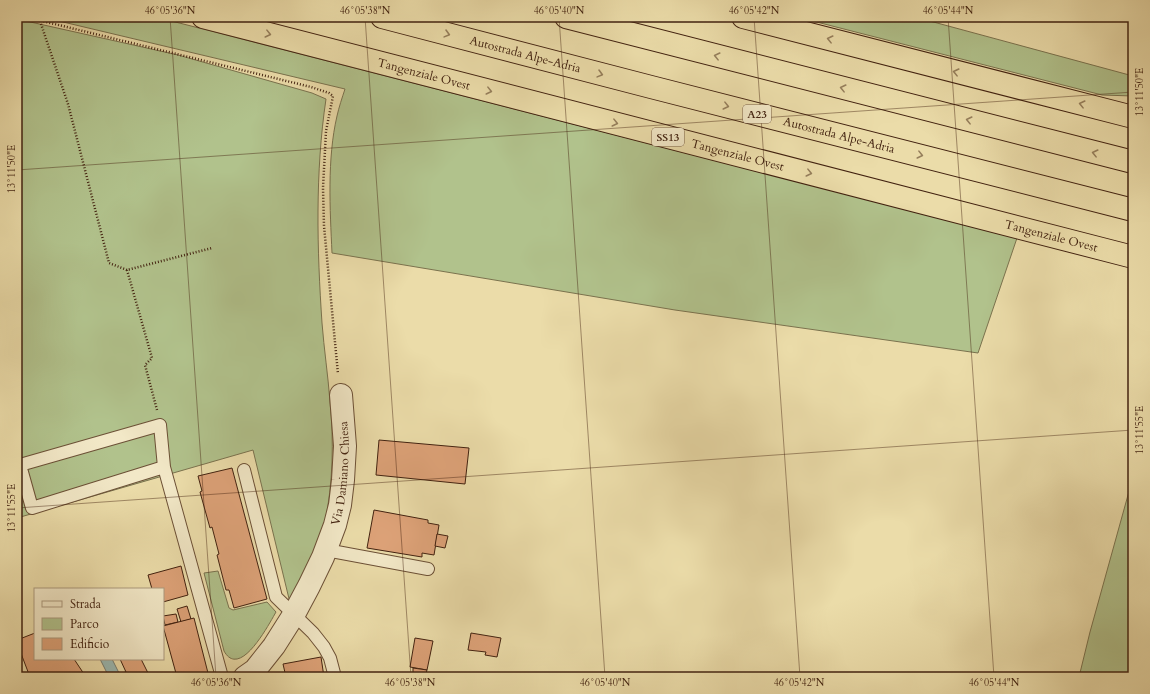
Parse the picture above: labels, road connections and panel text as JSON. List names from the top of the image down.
{
  "streets": {
    "highway": [
      "Autostrada Alpe-Adria",
      "Tangenziale Ovest",
      "A23",
      "SS13"
    ],
    "street": ["Via Damiano Chiesa"]
  },
  "legend": ["Strada", "Parco", "Edificio"],
  "coordinates": [
    "46°05'36\"N",
    "46°05'38\"N",
    "46°05'40\"N",
    "46°05'42\"N",
    "46°05'44\"N",
    "13°11'50\"E",
    "13°11'55\"E"
  ]
}
